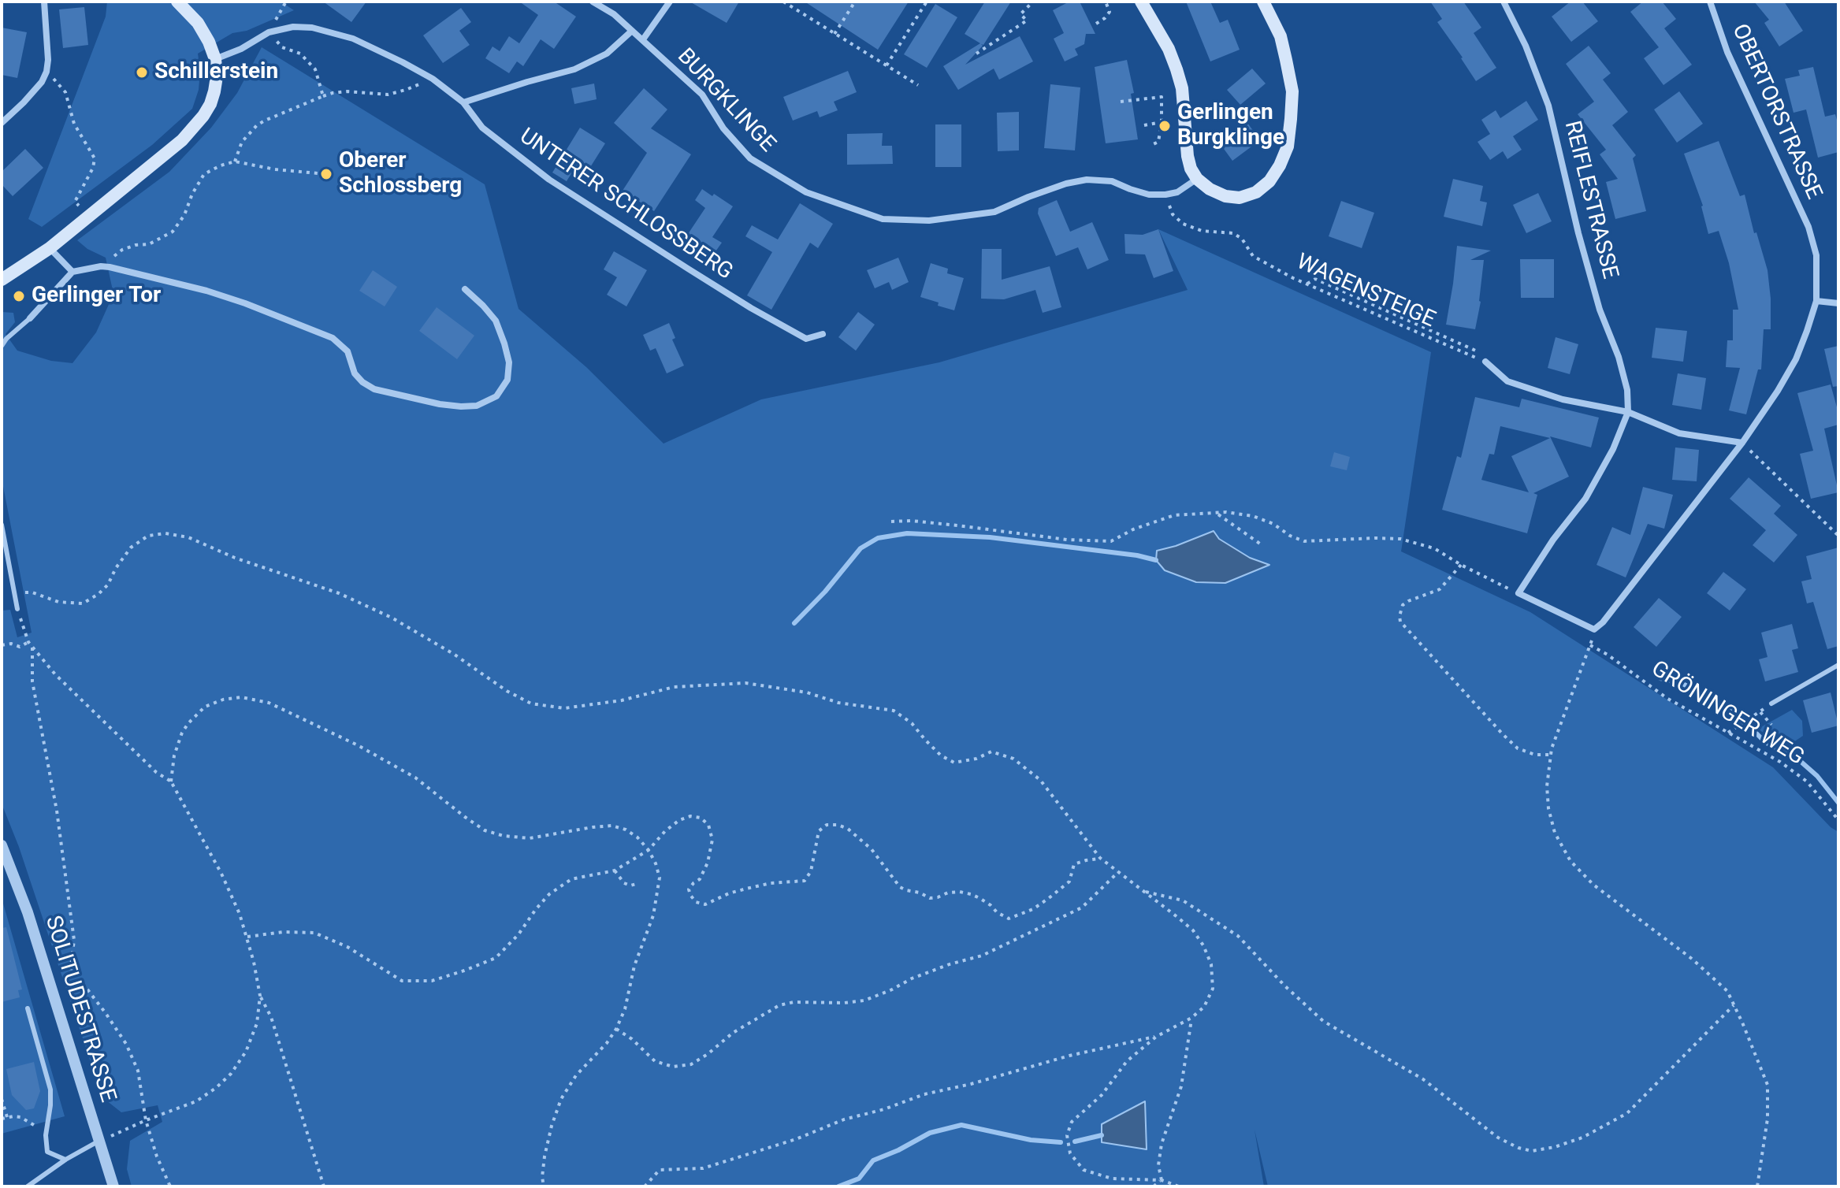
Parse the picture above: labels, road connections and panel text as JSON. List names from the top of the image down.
{
  "streets": {
    "street": [
      "BURGKLINGE",
      "OBERTORSTRASSE",
      "REIFLESTRASSE",
      "UNTERER SCHLOSSBERG",
      "SOLITUDESTRASSE"
    ],
    "path": ["WAGENSTEIGE", "GRÖNINGER WEG"]
  },
  "crossings": [
    ["BURGKLINGE", "WAGENSTEIGE"]
  ],
  "places": [
    "Schillerstein",
    "Gerlingen Burgklinge",
    "Oberer Schlossberg",
    "Gerlinger Tor"
  ]
}
